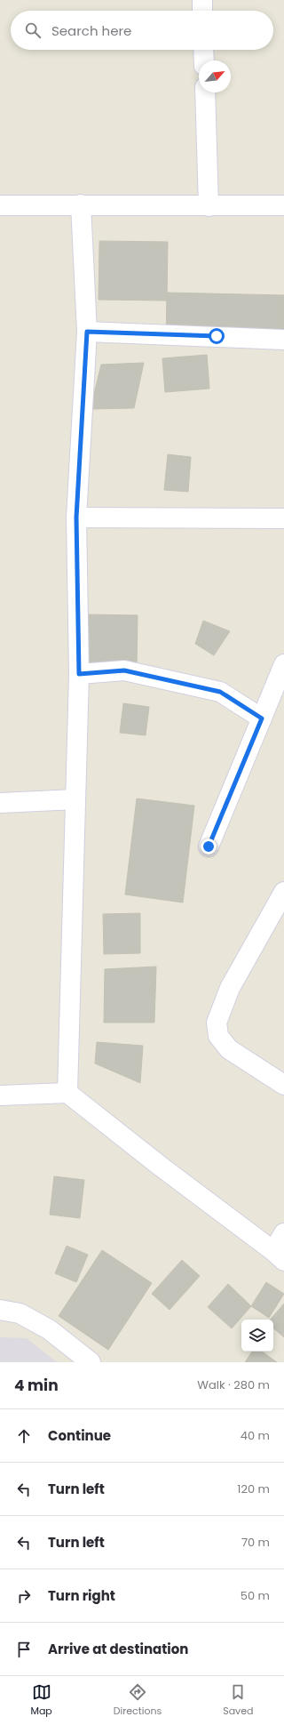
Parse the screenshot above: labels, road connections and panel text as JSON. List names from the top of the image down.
{
  "north": "top right",
  "page": {
    "search": "Search here",
    "heading": ["4 min", "Walk · 280 m"],
    "list": [
      ["Continue", "40 m"],
      ["Turn left", "120 m"],
      ["Turn left", "70 m"],
      ["Turn right", "50 m"],
      "Arrive at destination"
    ],
    "nav": ["Map", "Directions", "Saved"]
  }
}
